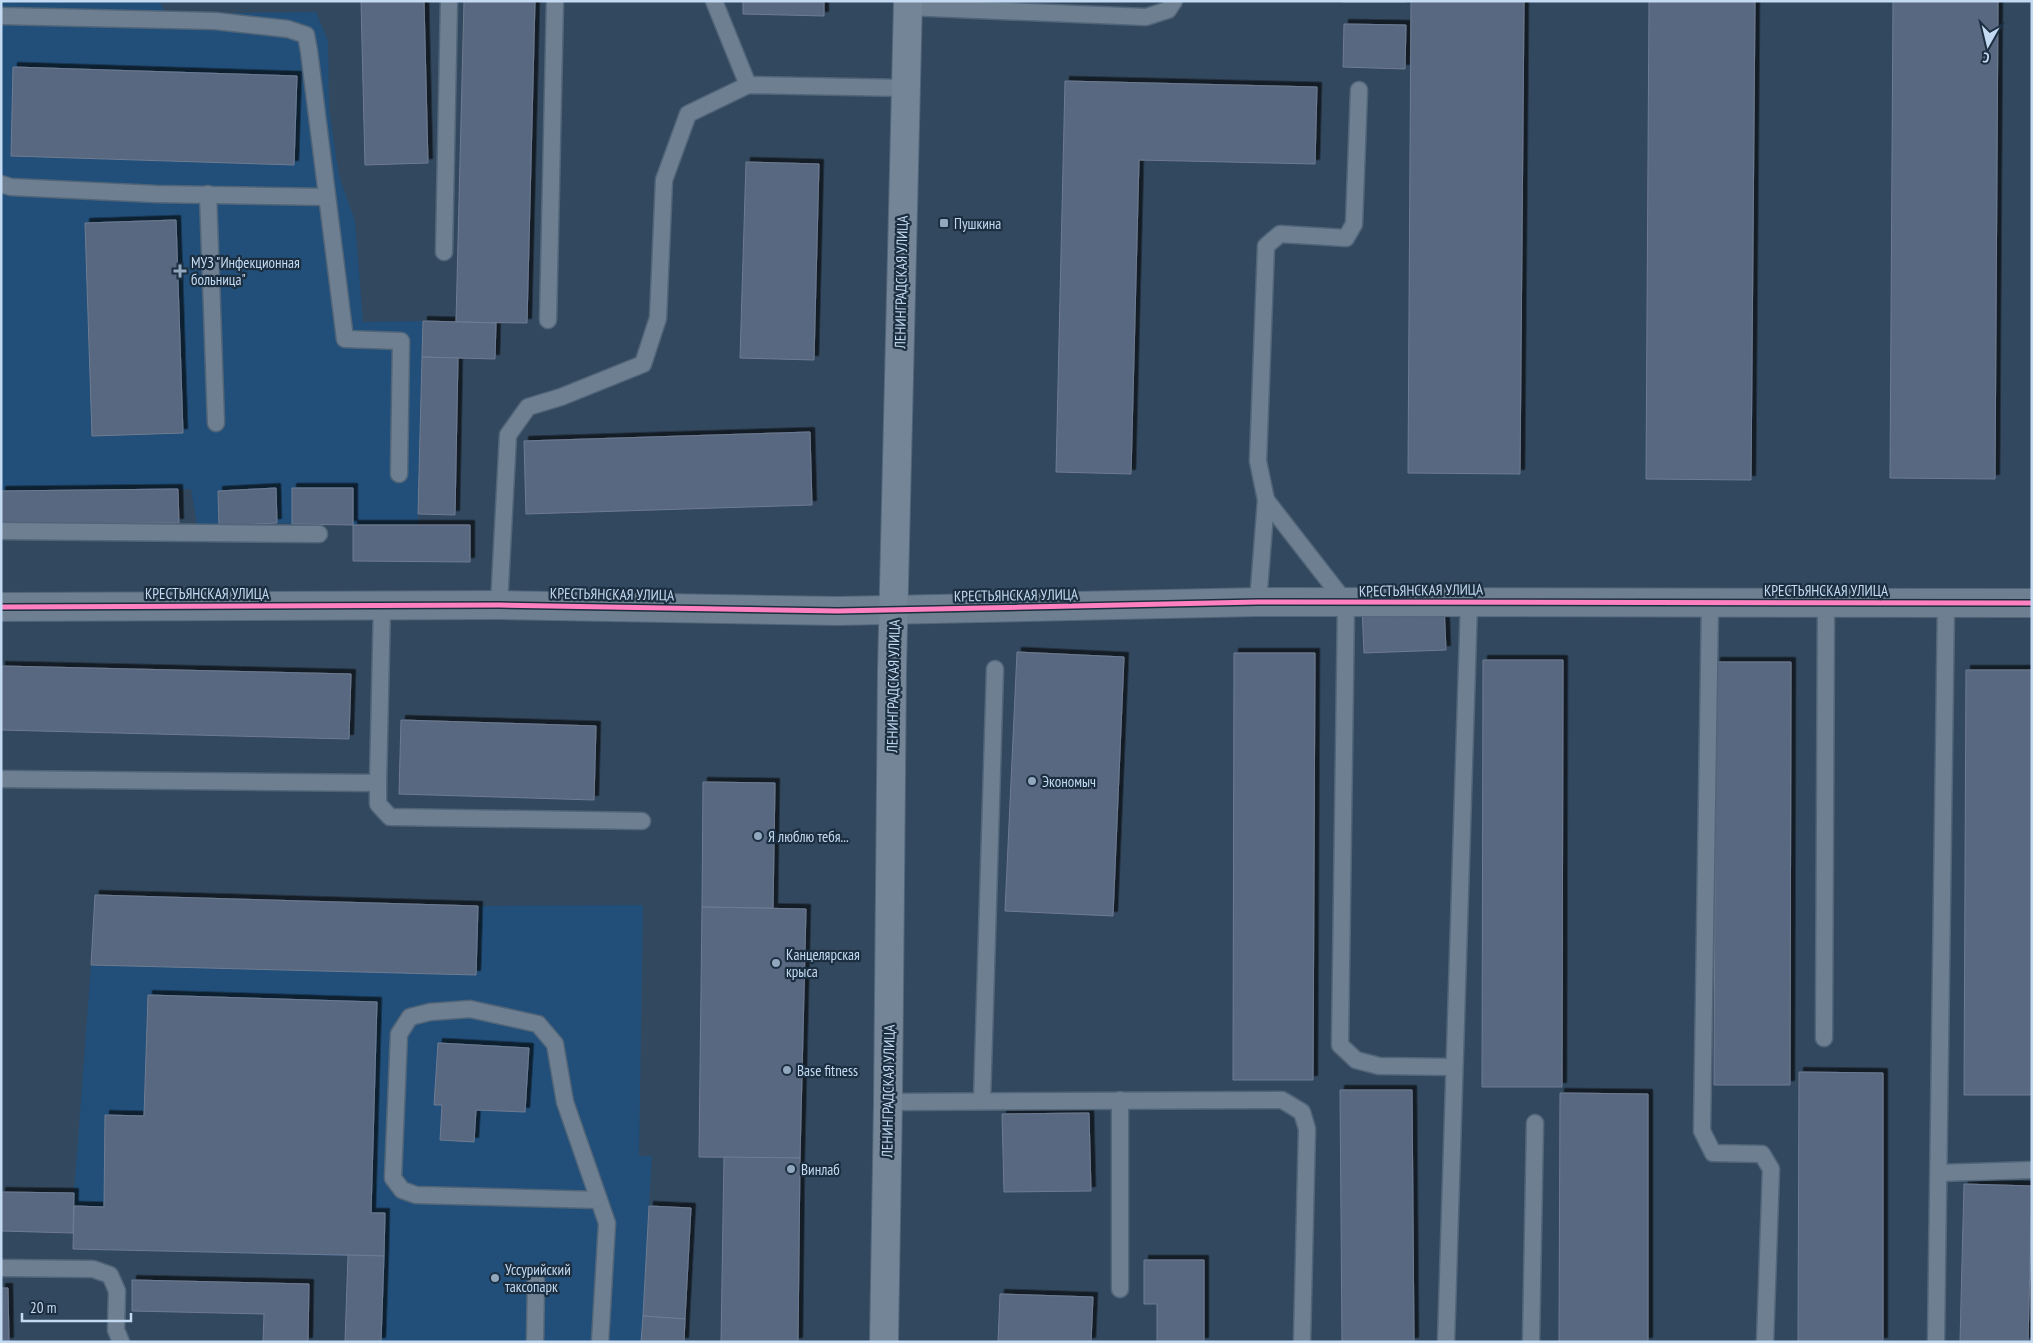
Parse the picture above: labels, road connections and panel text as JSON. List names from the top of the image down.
{
  "streets": {
    "highway": ["ЛЕНИНГРАДСКАЯ УЛИЦА"],
    "street": ["КРЕСТЬЯНСКАЯ УЛИЦА"]
  },
  "crossings": [
    ["ЛЕНИНГРАДСКАЯ УЛИЦА", "КРЕСТЬЯНСКАЯ УЛИЦА"]
  ],
  "places": {
    "transit": ["Пушкина"],
    "health": ["МУЗ \"Инфекционная больница\""],
    "other": [
      "Экономыч",
      "Я люблю тебя...",
      "Канцелярская крыса",
      "Base fitness",
      "Винлаб",
      "Уссурийский таксопарк"
    ]
  },
  "scale_bar": "20 m",
  "north": "bottom"
}
